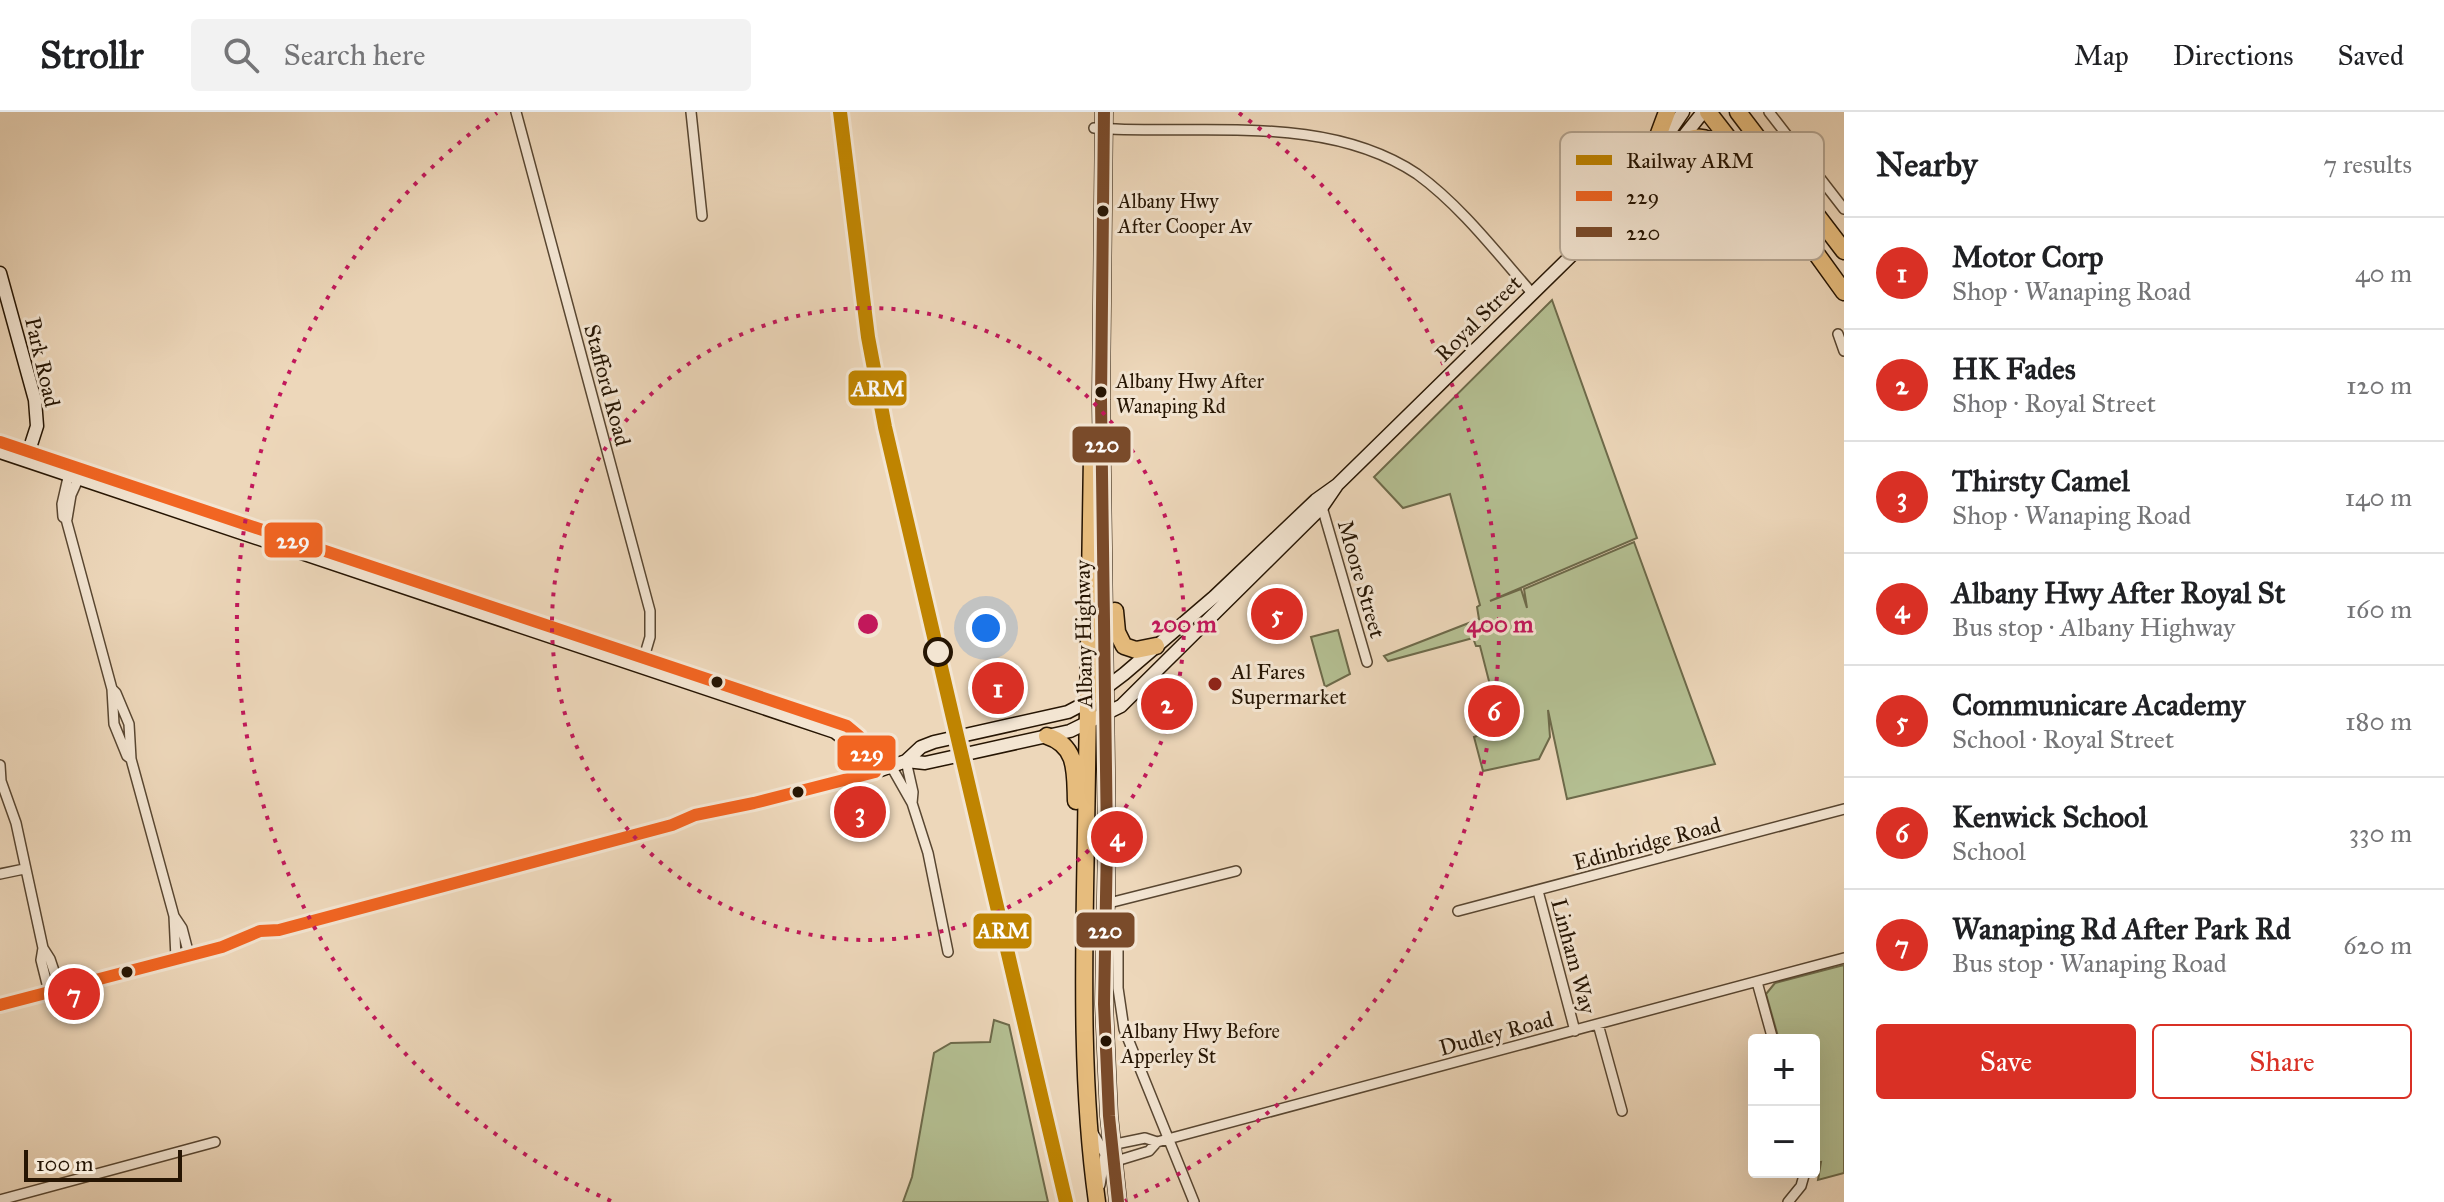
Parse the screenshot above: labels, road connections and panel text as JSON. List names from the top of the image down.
{
  "streets": {
    "highway": ["Albany Highway"],
    "main road": ["Royal Street", "Park Road"],
    "street": [
      "Stafford Road",
      "Moore Street",
      "Edinbridge Road",
      "Linham Way",
      "Dudley Road"
    ]
  },
  "crossings": [
    ["Royal Street", "Moore Street"],
    ["Royal Street", "Albany Highway"],
    ["Albany Highway", "Dudley Road"],
    ["Edinbridge Road", "Linham Way"],
    ["Linham Way", "Dudley Road"]
  ],
  "places": [
    "Albany Hwy After Cooper Av",
    "Albany Hwy After Wanaping Rd",
    "Al Fares Supermarket",
    "Albany Hwy Before Apperley St"
  ],
  "lines": ["rail line ARM", "transit line 220", "transit line 229"],
  "legend": ["Railway ARM", "229", "220"],
  "scale_bar": "100 m",
  "page": {
    "header": "Strollr",
    "search": "Search here",
    "nav": ["Map", "Directions", "Saved"],
    "heading": ["Nearby", "7 results"],
    "list": [
      {
        "mark": "1",
        "name": "Motor Corp",
        "note": "Shop · Wanaping Road",
        "value": "40 m"
      },
      {
        "mark": "2",
        "name": "HK Fades",
        "note": "Shop · Royal Street",
        "value": "120 m"
      },
      {
        "mark": "3",
        "name": "Thirsty Camel",
        "note": "Shop · Wanaping Road",
        "value": "140 m"
      },
      {
        "mark": "4",
        "name": "Albany Hwy After Royal St",
        "note": "Bus stop · Albany Highway",
        "value": "160 m"
      },
      {
        "mark": "5",
        "name": "Communicare Academy",
        "note": "School · Royal Street",
        "value": "180 m"
      },
      {
        "mark": "6",
        "name": "Kenwick School",
        "note": "School",
        "value": "330 m"
      },
      {
        "mark": "7",
        "name": "Wanaping Rd After Park Rd",
        "note": "Bus stop · Wanaping Road",
        "value": "620 m"
      }
    ],
    "pins": [
      "5",
      "1",
      "2",
      "6",
      "3",
      "4",
      "7"
    ],
    "buttons": ["Save", "Share"],
    "map_buttons": ["+", "−"],
    "scale": "100 m"
  },
  "rings": ["200 m", "400 m"]
}
